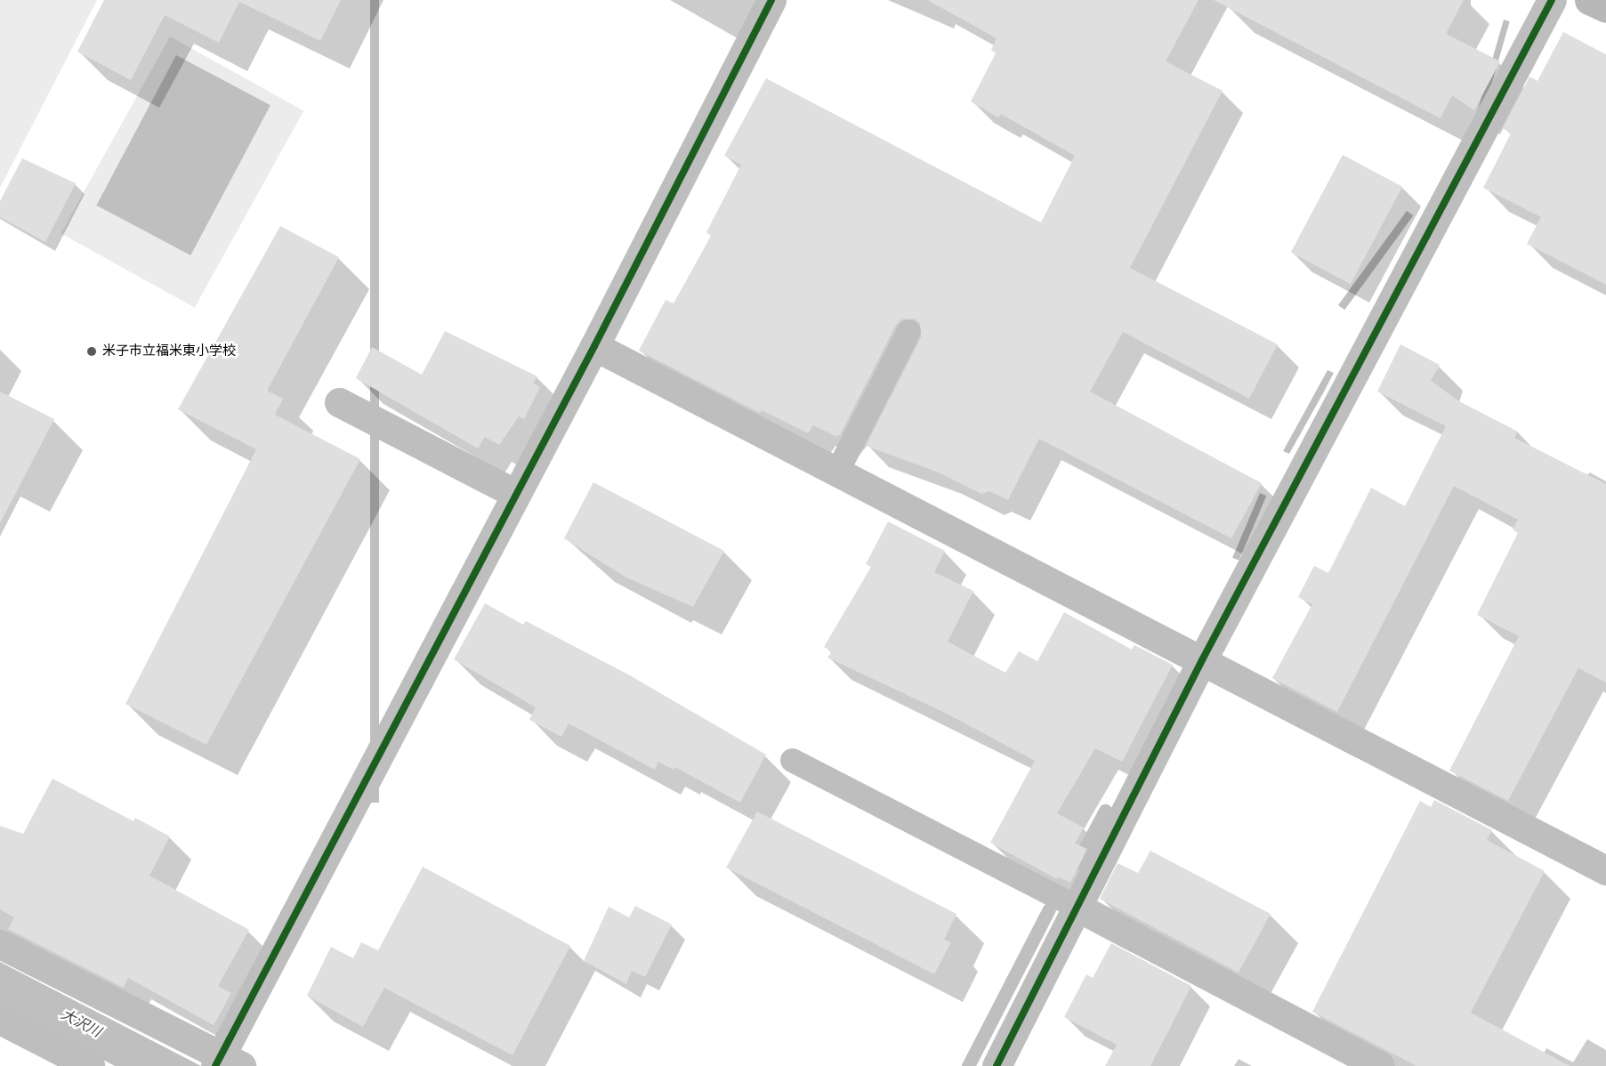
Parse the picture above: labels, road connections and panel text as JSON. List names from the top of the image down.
{
  "water": ["大沢川"],
  "places": ["米子市立福米東小学校"]
}
